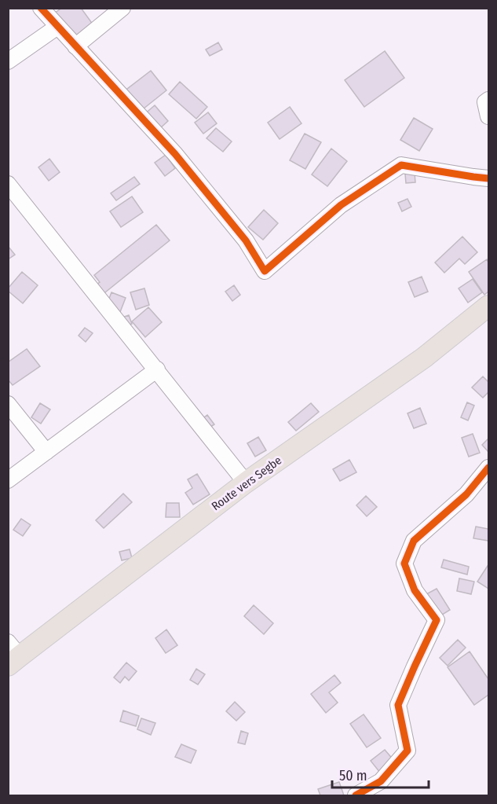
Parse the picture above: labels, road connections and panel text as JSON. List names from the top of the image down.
{
  "streets": {
    "main road": ["Route vers Segbe"]
  },
  "scale_bar": "50 m"
}
